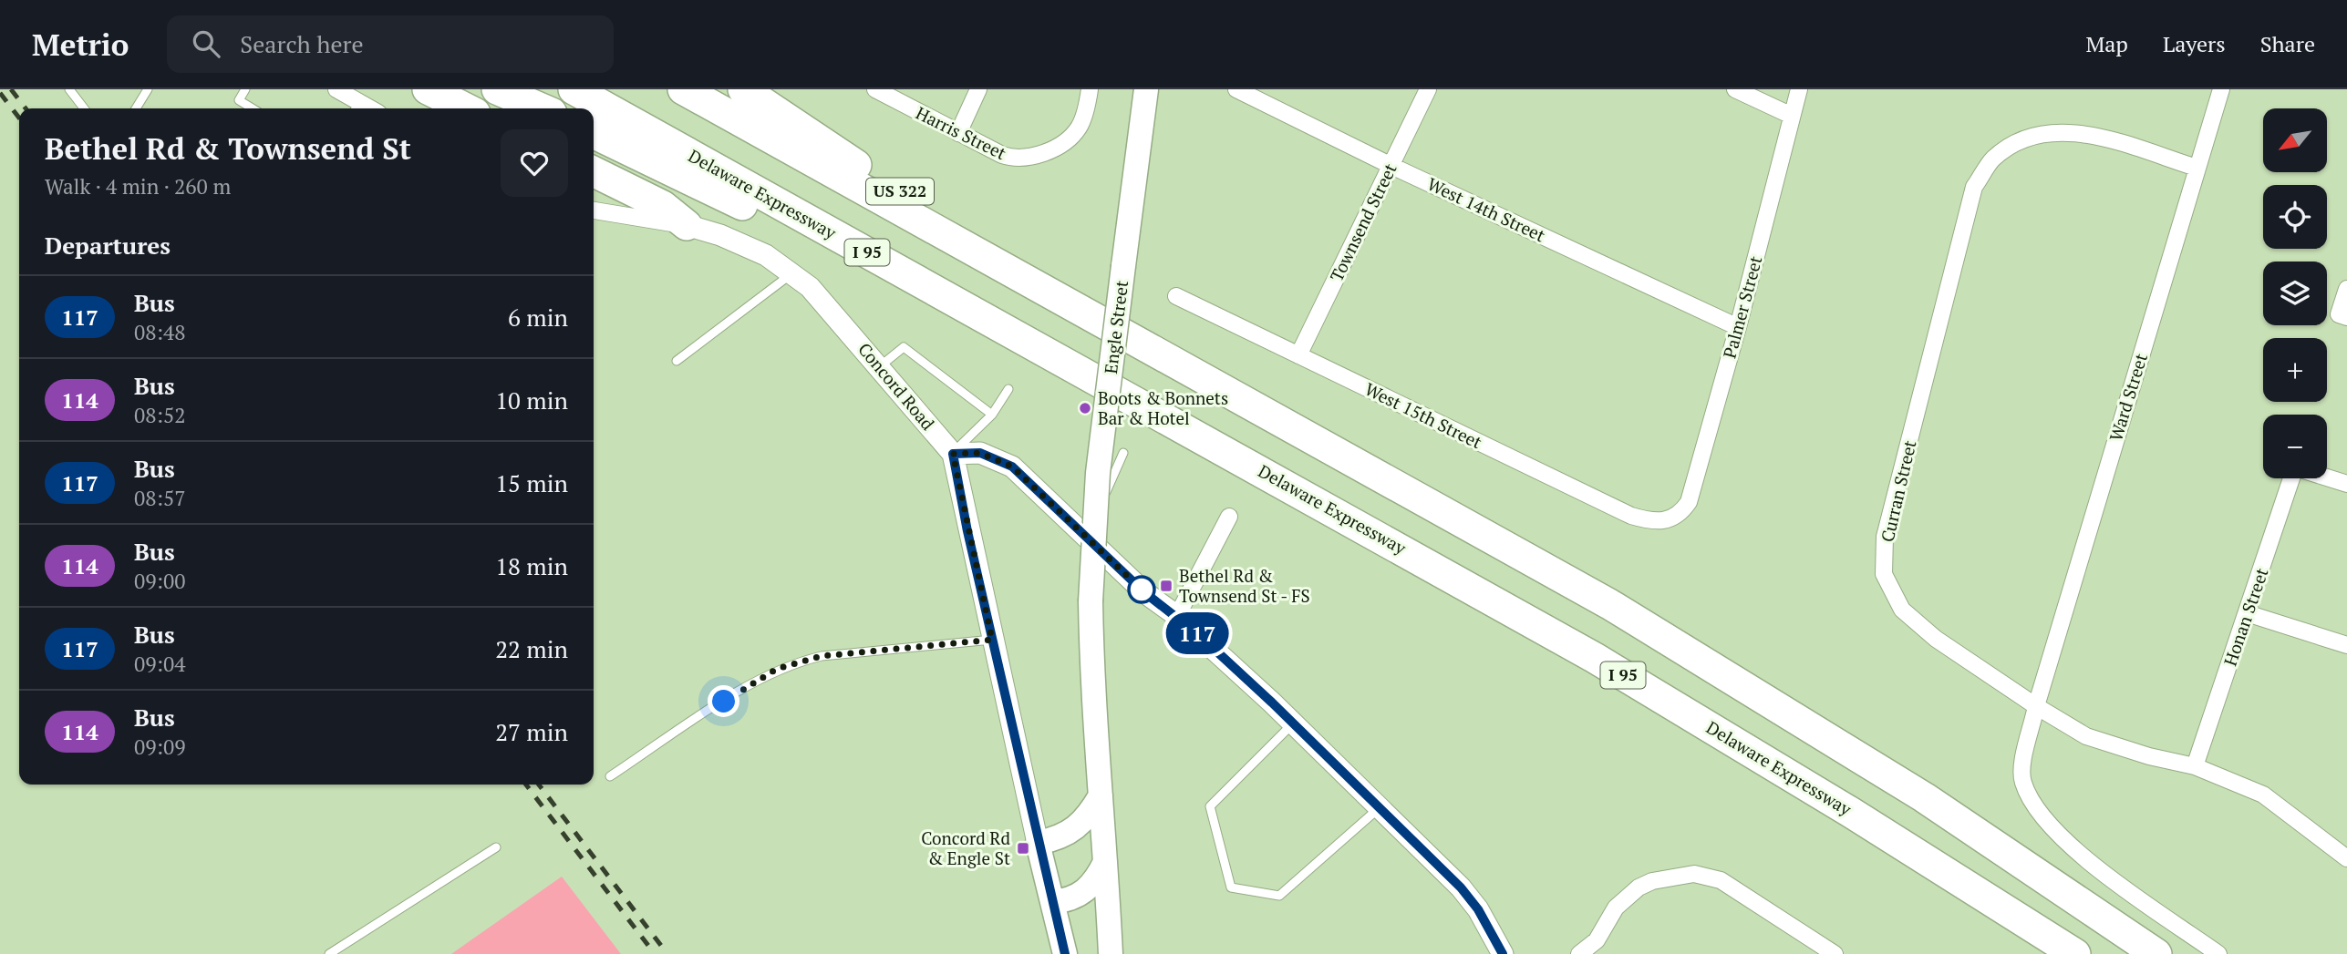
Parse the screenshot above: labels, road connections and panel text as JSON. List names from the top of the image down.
{
  "streets": {
    "highway": ["US 322", "Delaware Expressway", "I 95"],
    "main road": ["Engle Street", "Concord Road"],
    "street": [
      "Harris Street",
      "West 14th Street",
      "Townsend Street",
      "Palmer Street",
      "Ward Street",
      "West 15th Street",
      "Curran Street",
      "Honan Street"
    ]
  },
  "crossings": [
    ["West 14th Street", "Townsend Street"],
    ["West 14th Street", "Palmer Street"],
    ["Townsend Street", "West 15th Street"],
    ["Palmer Street", "West 15th Street"],
    ["Ward Street", "Curran Street"],
    ["Curran Street", "Honan Street"]
  ],
  "places": {
    "other": ["Boots & Bonnets Bar & Hotel"],
    "transit": ["Bethel Rd & Townsend St - FS", "Concord Rd & Engle St"]
  },
  "lines": ["bus line 117"],
  "north": "bottom left",
  "page": {
    "header": "Metrio",
    "search": "Search here",
    "nav": ["Map", "Layers", "Share"],
    "on_map": "117",
    "map_buttons": ["+", "−"],
    "heading": [
      ["Bethel Rd & Townsend St", "Walk · 4 min · 260 m"],
      "Departures"
    ],
    "list": [
      {
        "mark": "117",
        "name": "Bus",
        "note": "08:48",
        "value": "6 min"
      },
      {
        "mark": "114",
        "name": "Bus",
        "note": "08:52",
        "value": "10 min"
      },
      {
        "mark": "117",
        "name": "Bus",
        "note": "08:57",
        "value": "15 min"
      },
      {
        "mark": "114",
        "name": "Bus",
        "note": "09:00",
        "value": "18 min"
      },
      {
        "mark": "117",
        "name": "Bus",
        "note": "09:04",
        "value": "22 min"
      },
      {
        "mark": "114",
        "name": "Bus",
        "note": "09:09",
        "value": "27 min"
      }
    ]
  }
}
